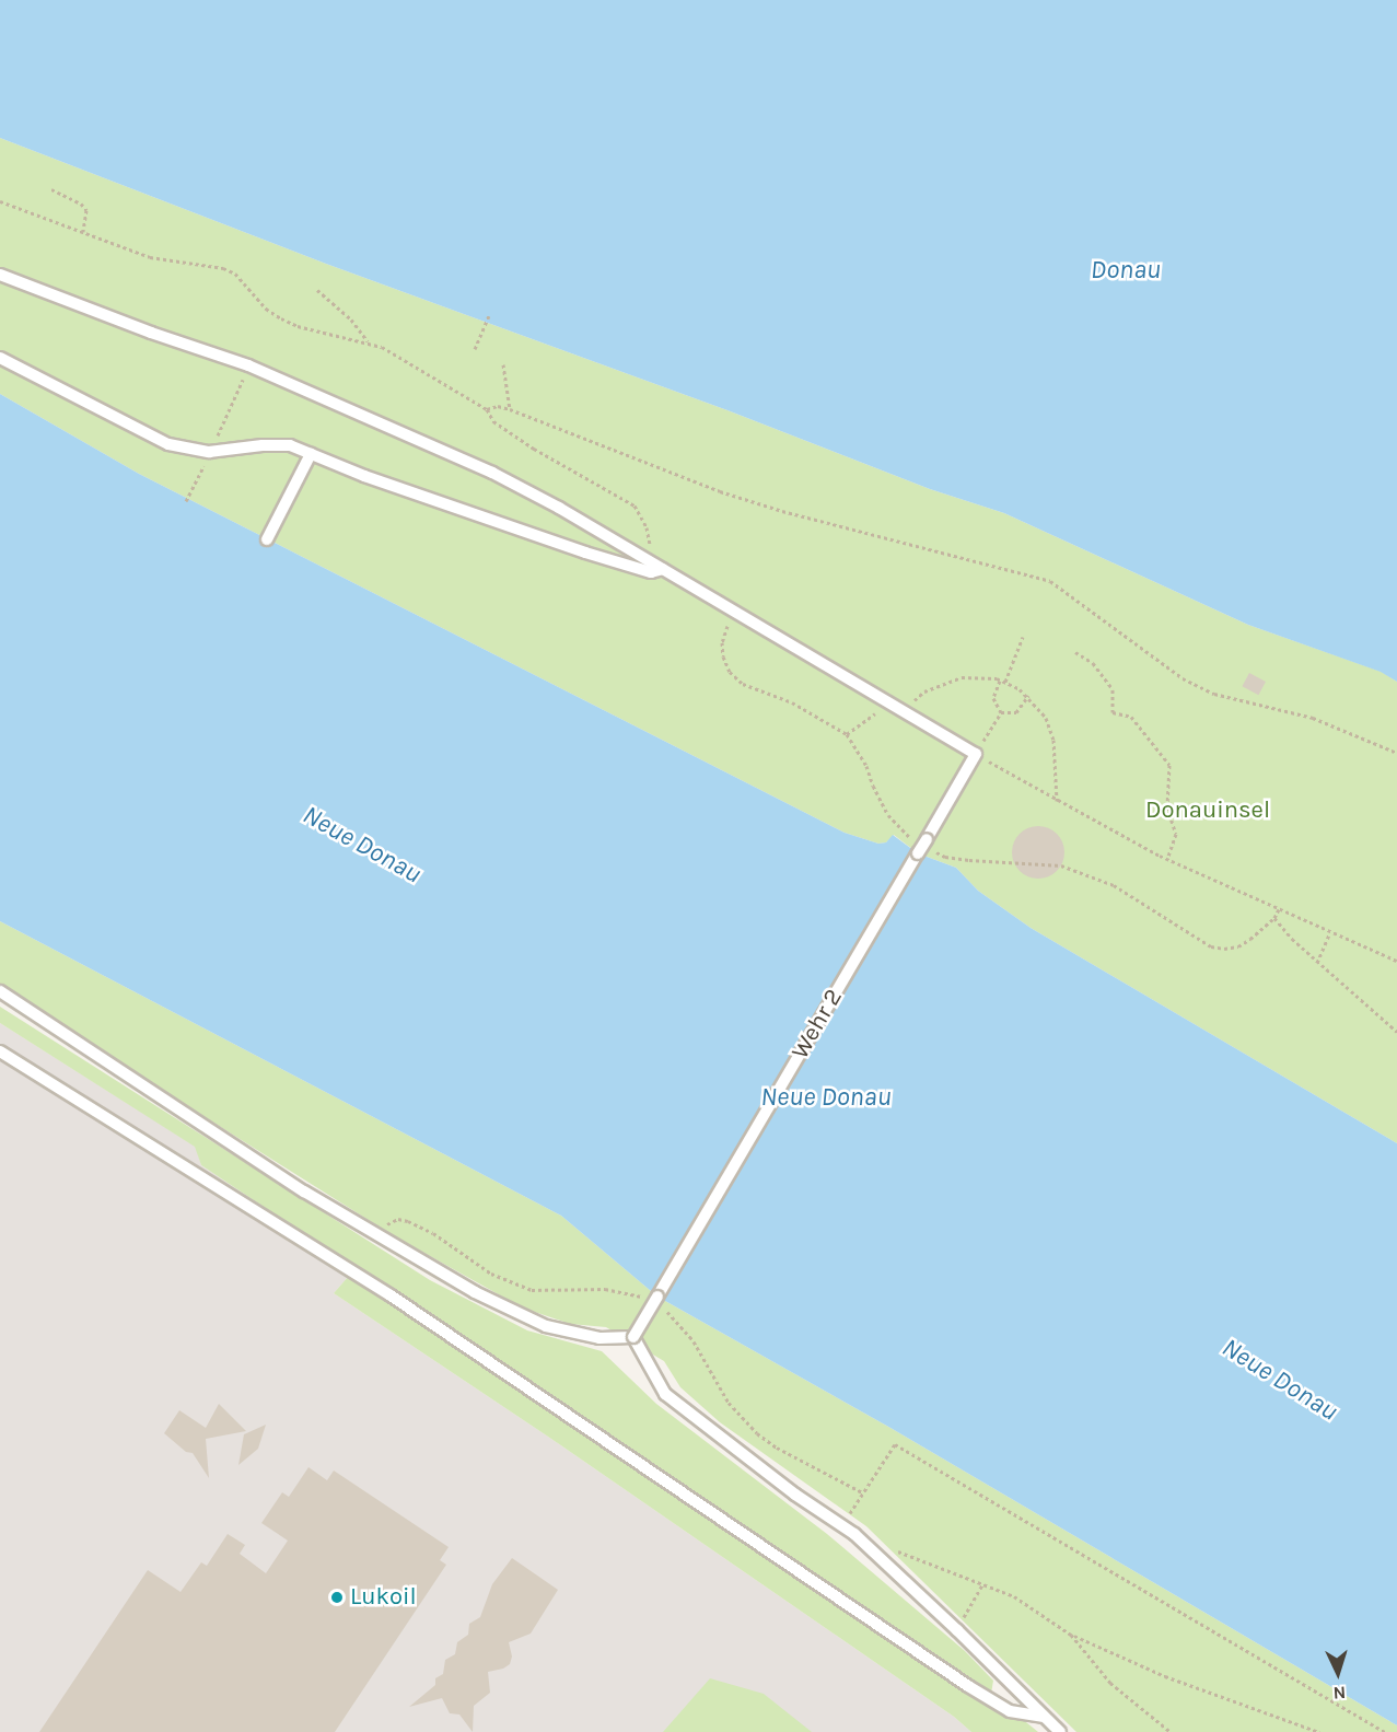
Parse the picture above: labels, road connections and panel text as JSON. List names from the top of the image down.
{
  "streets": {
    "lane": ["Wehr 2"]
  },
  "water": ["Donau", "Neue Donau"],
  "parks": ["Donauinsel"],
  "places": ["Lukoil"],
  "north": "bottom"
}
